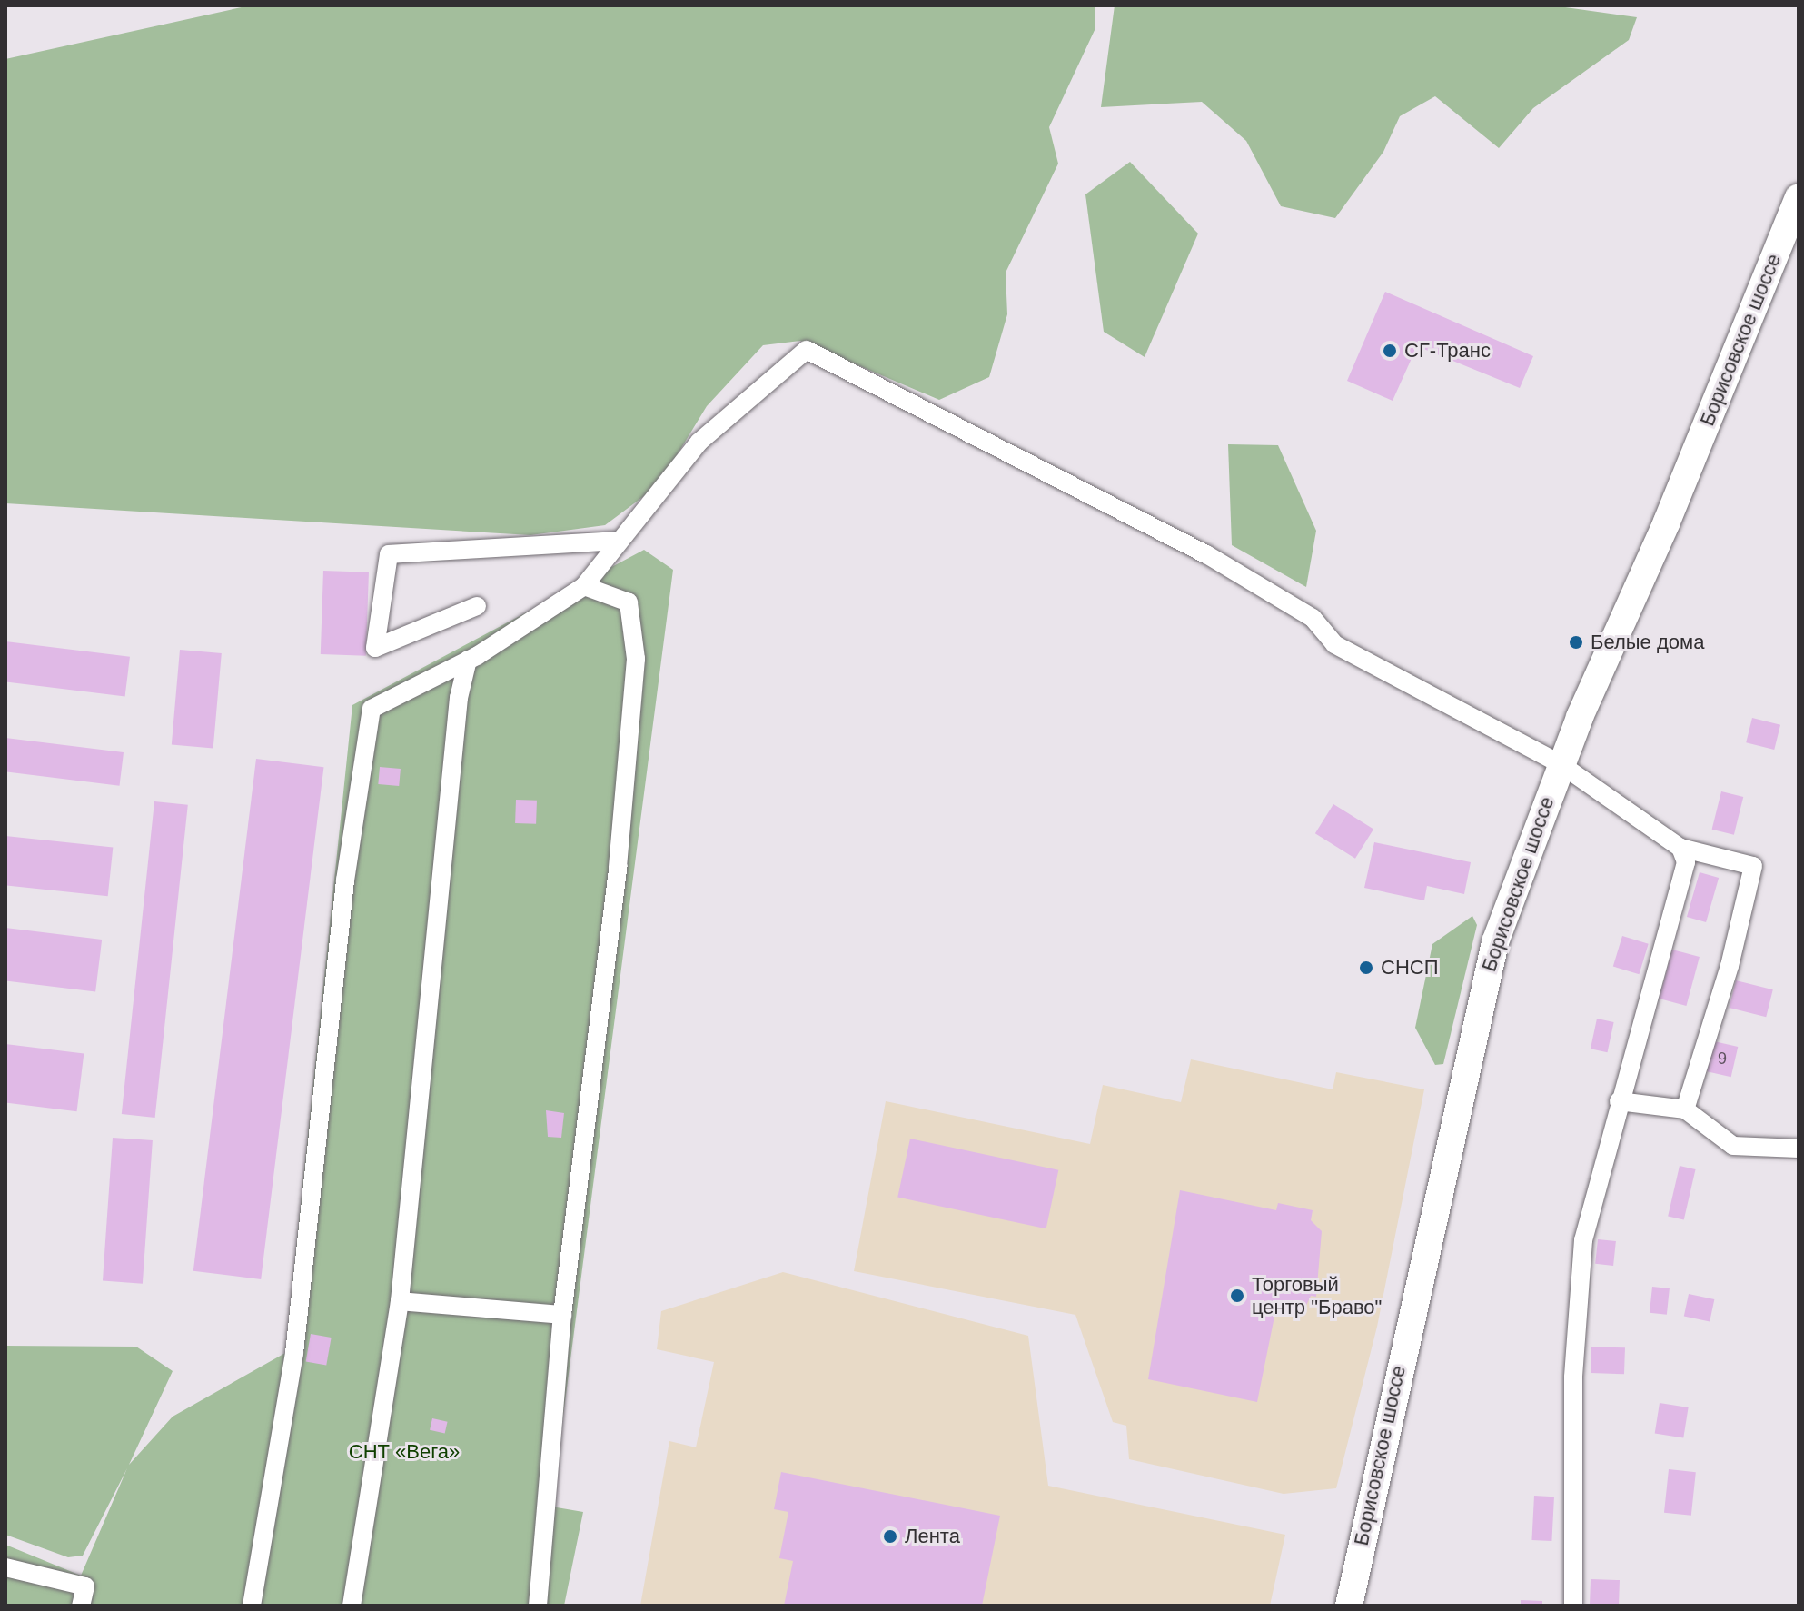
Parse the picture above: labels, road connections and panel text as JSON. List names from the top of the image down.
{
  "streets": {
    "main road": ["Борисовское шоссе"]
  },
  "parks": ["СНТ «Вега»"],
  "places": [
    "СГ-Транс",
    "Белые дома",
    "СНСП",
    "Торговый центр \"Браво\"",
    "Лента"
  ],
  "house_numbers": ["9"]
}
